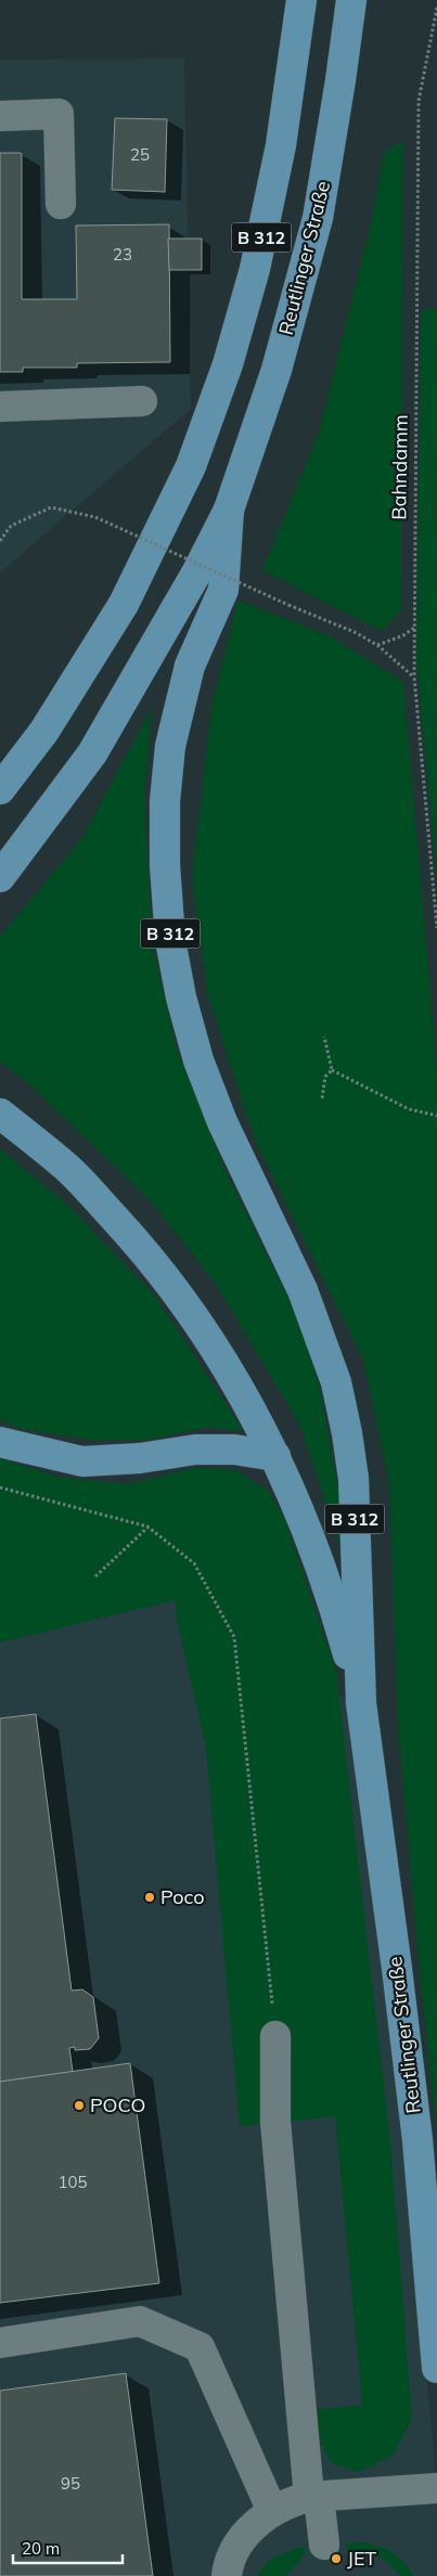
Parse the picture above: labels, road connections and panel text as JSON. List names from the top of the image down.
{
  "streets": {
    "main road": ["B 312", "Reutlinger Straße"],
    "path": ["Bahndamm"]
  },
  "crossings": [
    ["B 312", "Reutlinger Straße"]
  ],
  "places": ["Poco", "POCO", "JET"],
  "house_numbers": [
    "25",
    "23",
    "105",
    "95"
  ],
  "scale_bar": "20 m"
}
